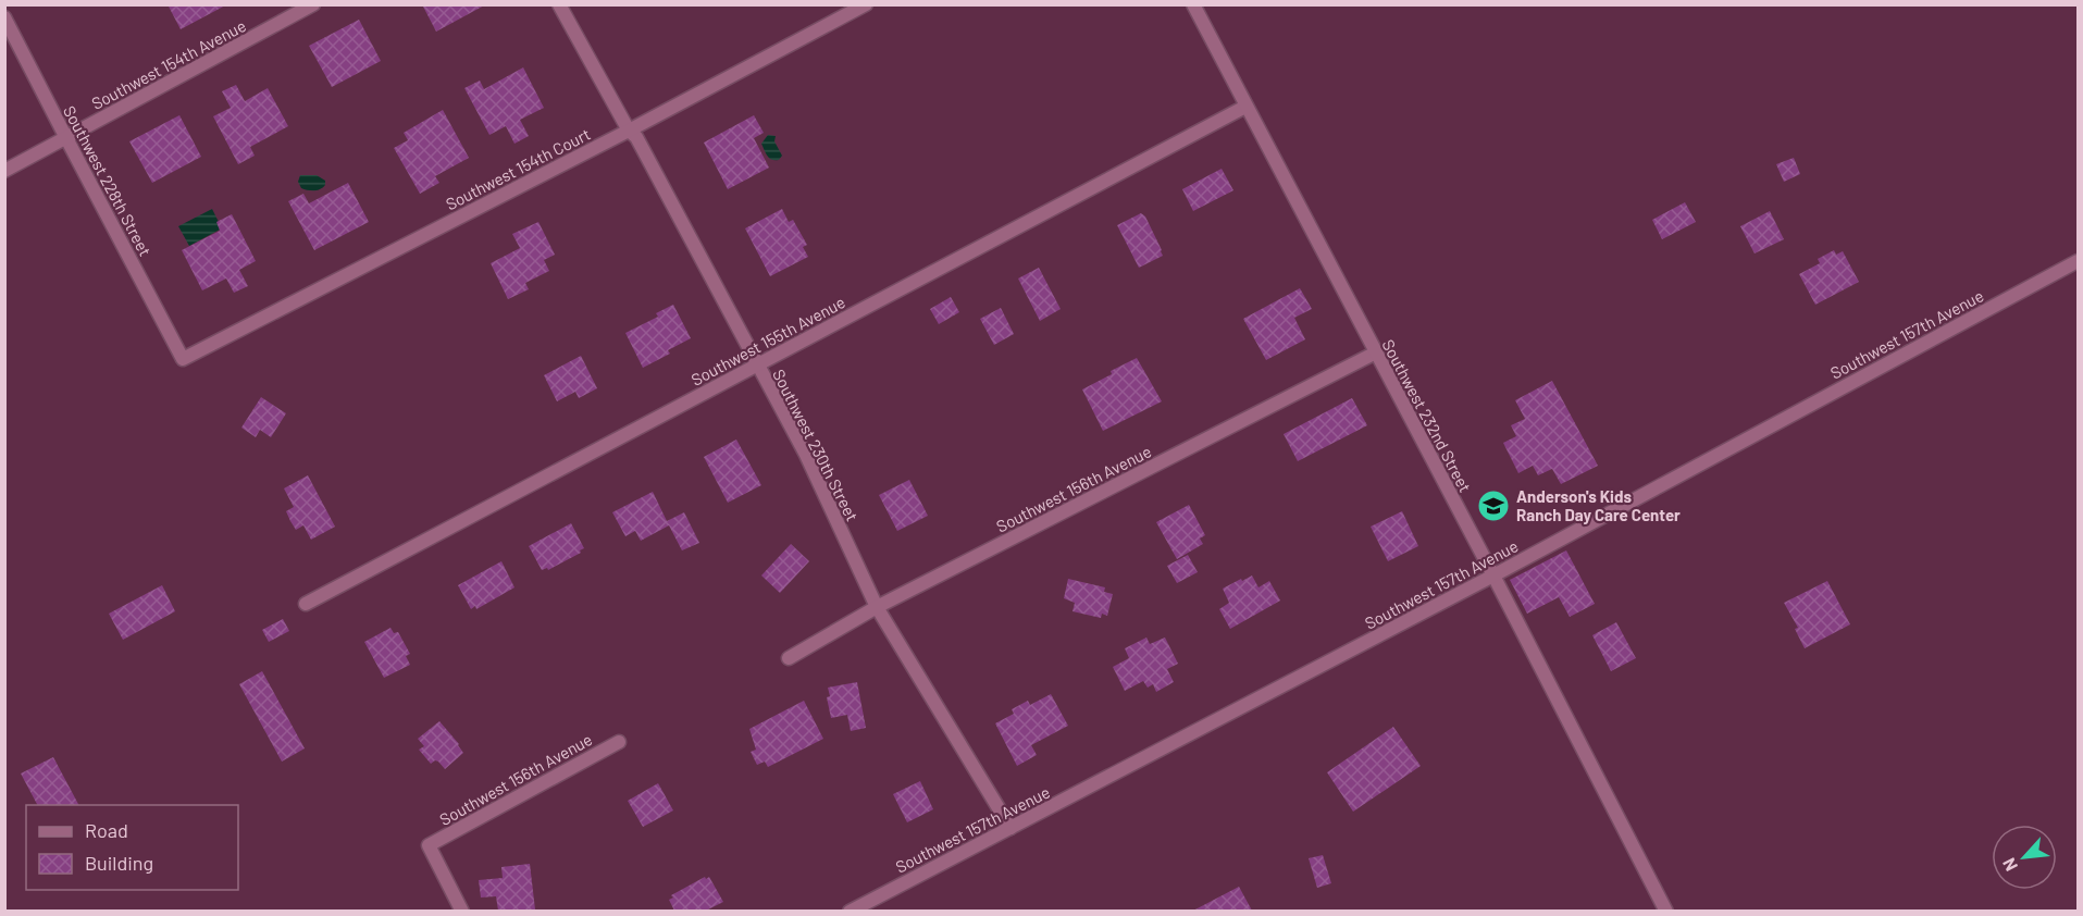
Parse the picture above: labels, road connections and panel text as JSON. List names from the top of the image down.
{
  "streets": {
    "street": [
      "Southwest 154th Avenue",
      "Southwest 154th Court",
      "Southwest 228th Street",
      "Southwest 157th Avenue",
      "Southwest 155th Avenue",
      "Southwest 232nd Street",
      "Southwest 230th Street",
      "Southwest 156th Avenue"
    ]
  },
  "crossings": [
    ["Southwest 154th Avenue", "Southwest 228th Street"],
    ["Southwest 154th Court", "Southwest 228th Street"],
    ["Southwest 154th Court", "Southwest 230th Street"],
    ["Southwest 157th Avenue", "Southwest 232nd Street"],
    ["Southwest 157th Avenue", "Southwest 230th Street"],
    ["Southwest 155th Avenue", "Southwest 232nd Street"],
    ["Southwest 155th Avenue", "Southwest 230th Street"],
    ["Southwest 232nd Street", "Southwest 156th Avenue"],
    ["Southwest 230th Street", "Southwest 156th Avenue"]
  ],
  "places": {
    "school or university": ["Anderson's Kids Ranch Day Care Center"]
  },
  "legend": ["Road", "Building"],
  "north": "bottom left"
}
